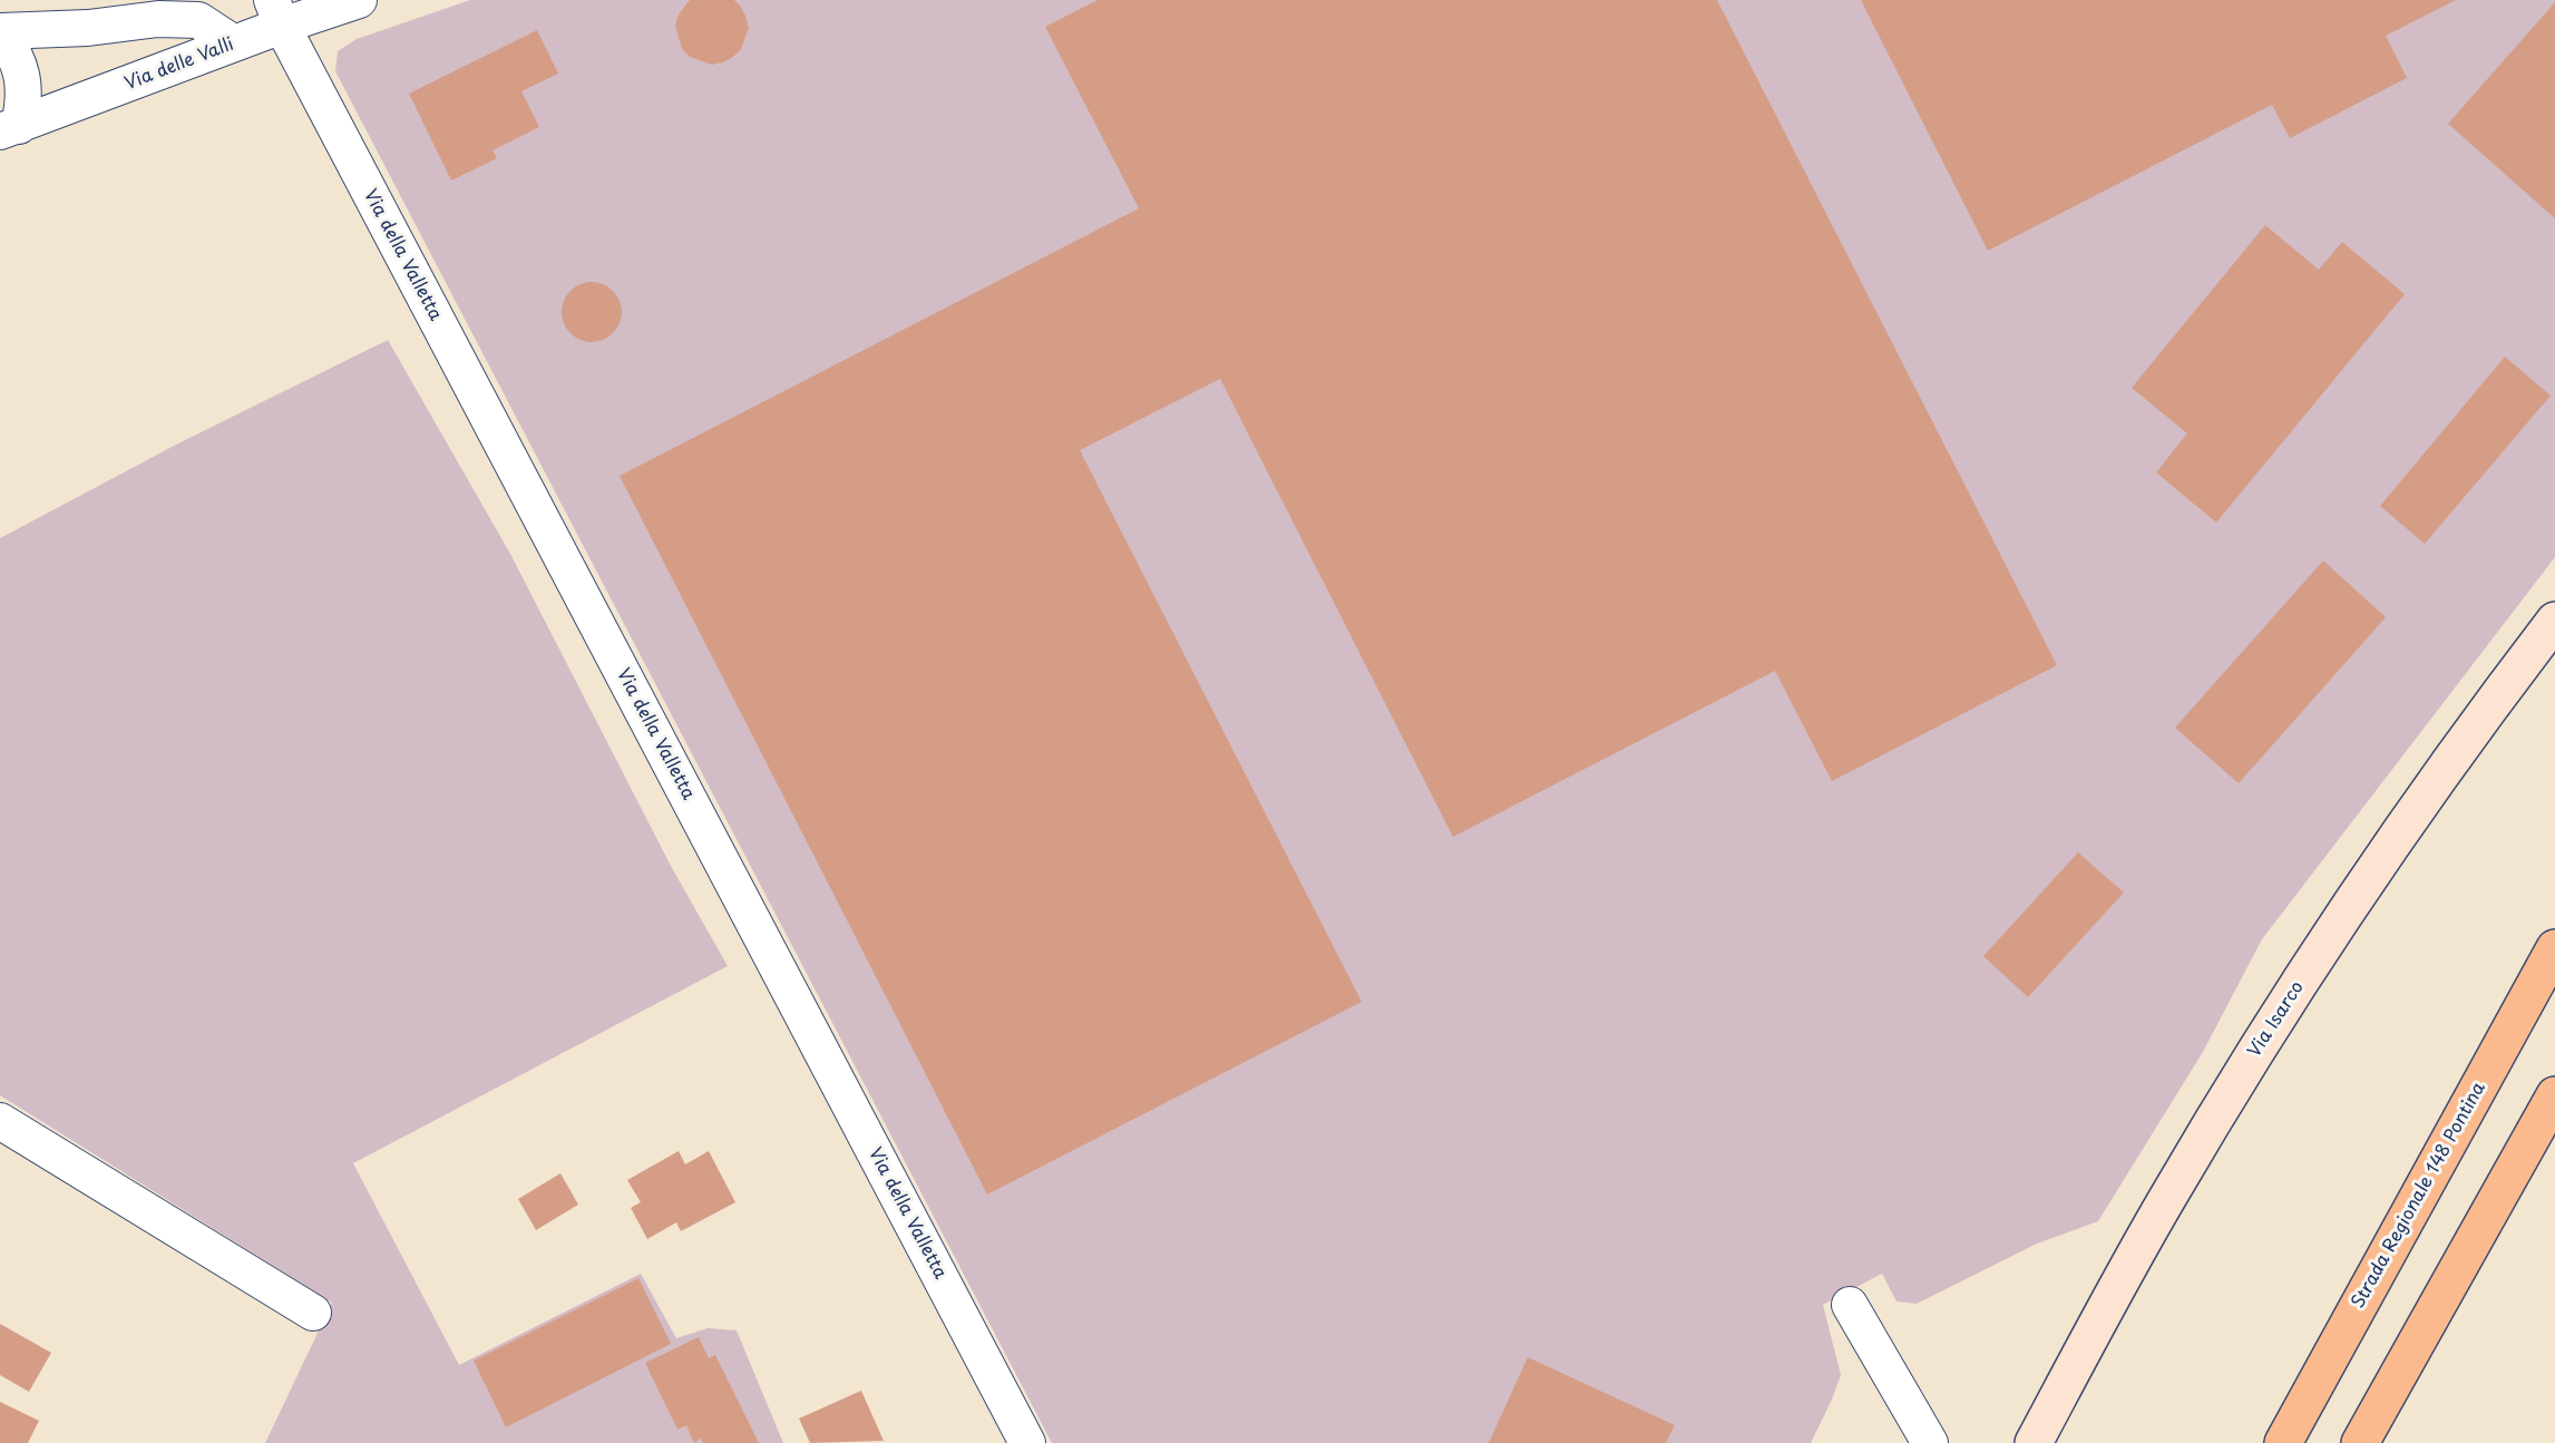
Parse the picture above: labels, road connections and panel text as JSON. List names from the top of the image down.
{
  "streets": {
    "highway": ["Strada Regionale 148 Pontina"],
    "street": ["Via delle Valli", "Via della Valletta", "Via Isarco"]
  },
  "crossings": [
    ["Via delle Valli", "Via della Valletta"]
  ]
}
